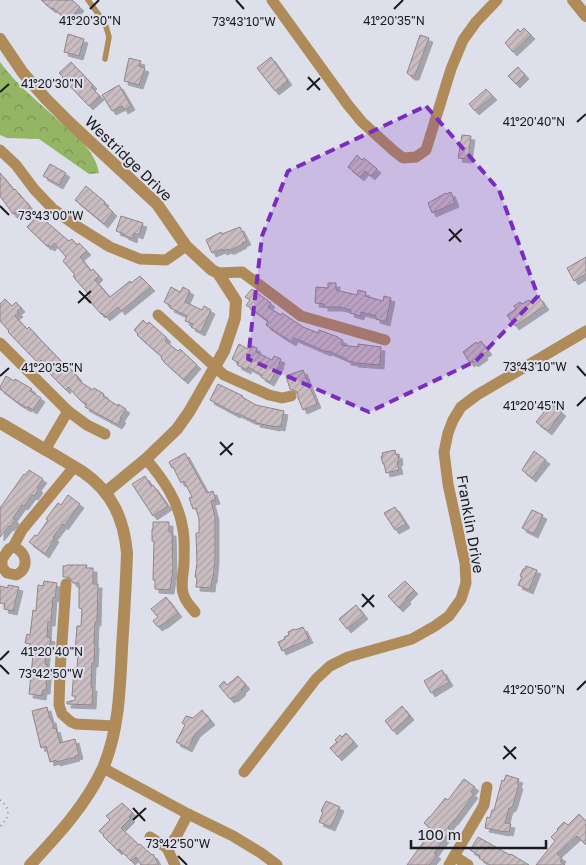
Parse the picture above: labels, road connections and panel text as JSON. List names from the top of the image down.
{
  "streets": {
    "street": ["Westridge Drive", "Franklin Drive"]
  },
  "scale_bar": "100 m",
  "coordinates": [
    "41°20'30\"N",
    "41°20'35\"N",
    "73°43'10\"W",
    "41°20'40\"N",
    "73°43'00\"W",
    "41°20'45\"N",
    "73°42'50\"W",
    "41°20'50\"N"
  ]
}
